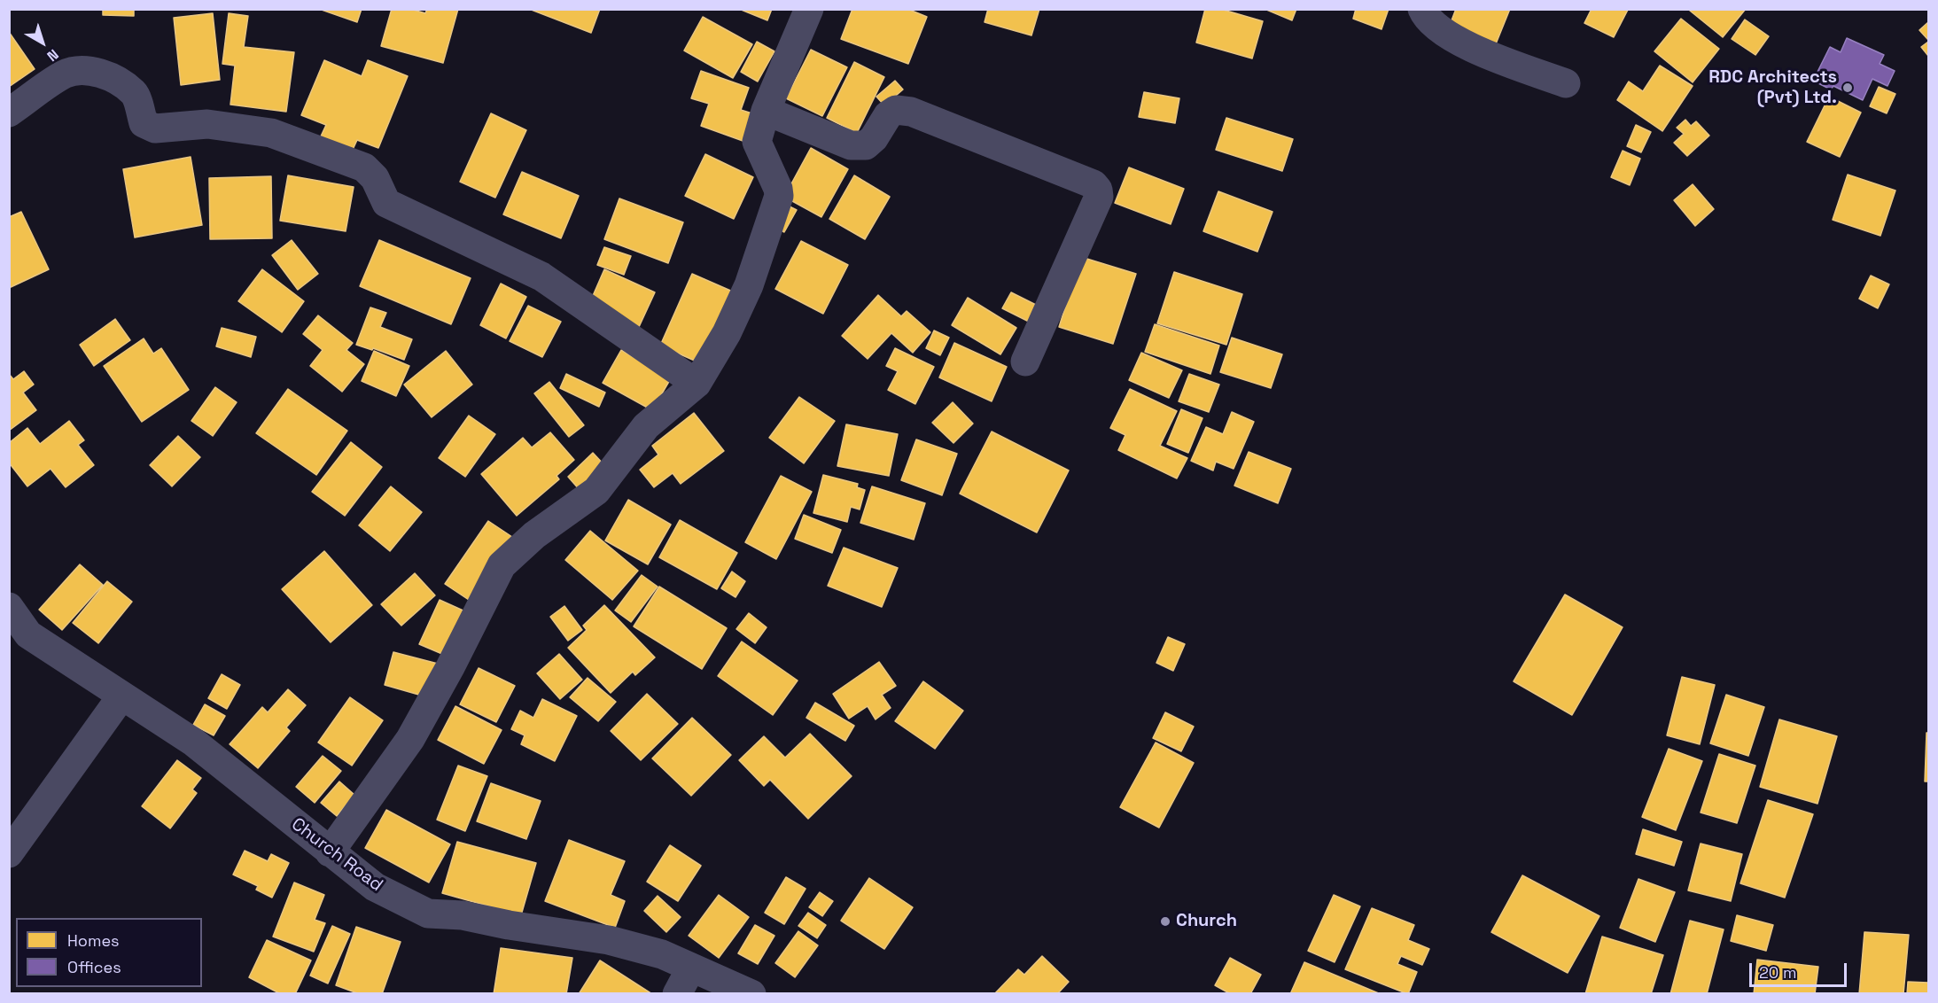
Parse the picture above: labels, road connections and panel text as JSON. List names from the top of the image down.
{
  "streets": {
    "street": ["Church Road"]
  },
  "places": ["RDC Architects (Pvt) Ltd.", "Church"],
  "legend": ["Homes", "Offices"],
  "scale_bar": "20 m",
  "north": "bottom right"
}
